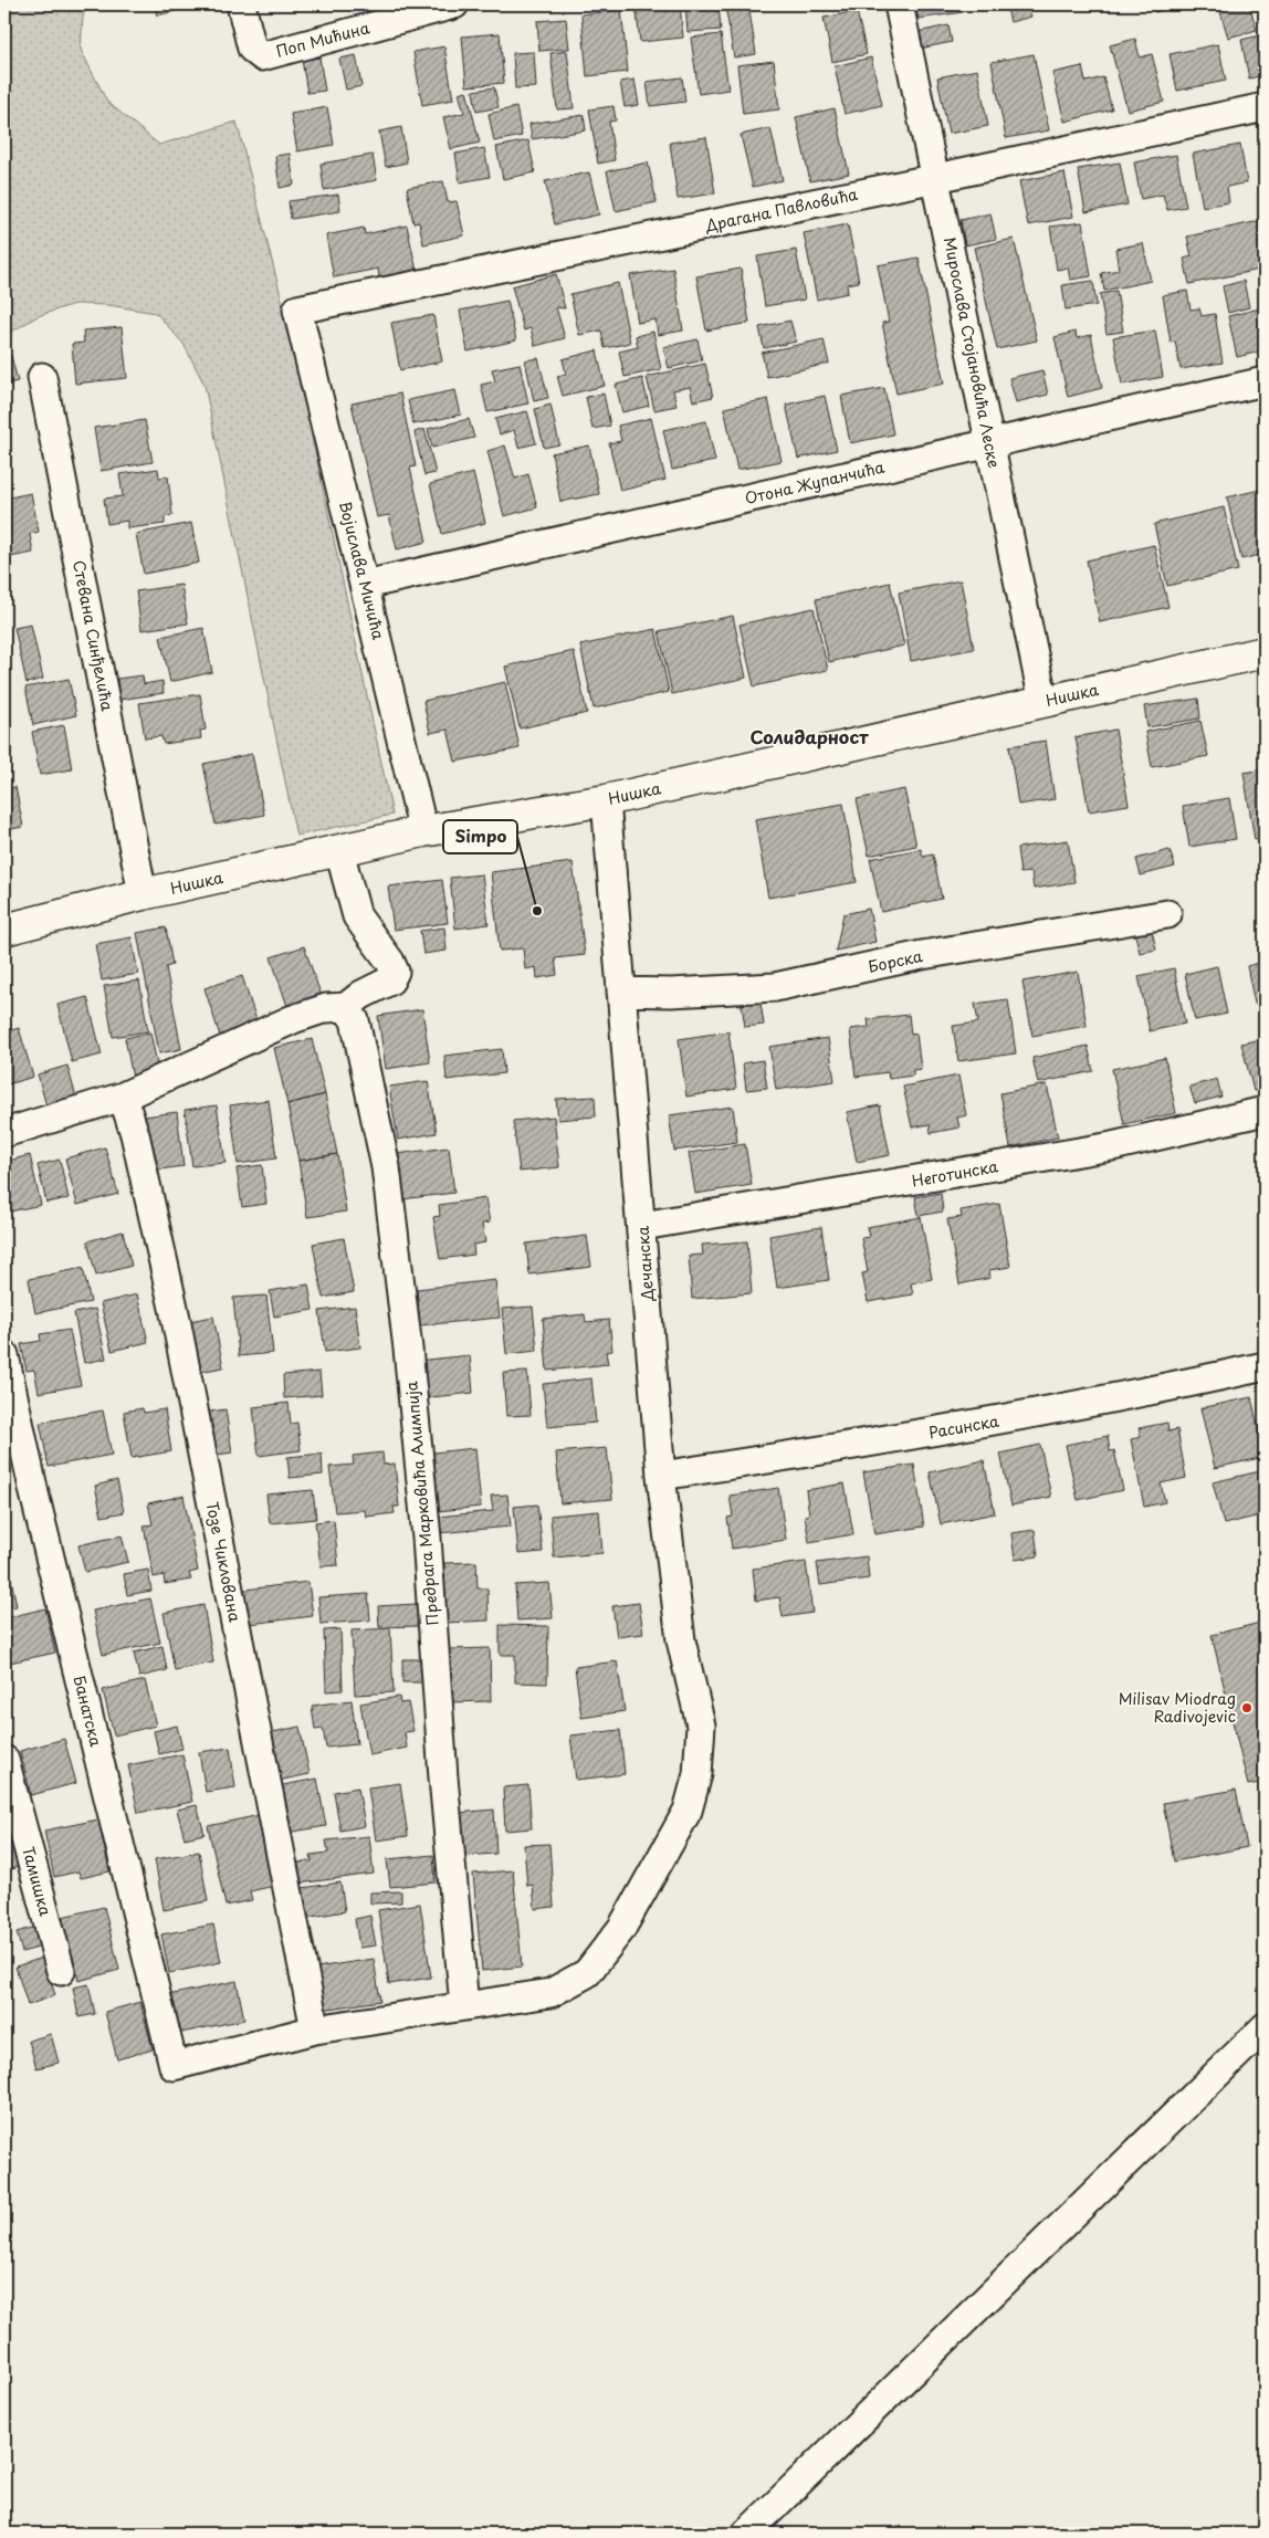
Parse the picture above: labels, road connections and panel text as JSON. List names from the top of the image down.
{
  "streets": {
    "main road": ["Нишка"],
    "street": [
      "Поп Мићина",
      "Драгана Павловића",
      "Мирослава Стојановића Леске",
      "Отона Жупанчића",
      "Војислава Мичића",
      "Стевана Синђелића",
      "Борска",
      "Неготинска",
      "Дечанска",
      "Расинска",
      "Предрага Марковића Алимпија",
      "Тозе Чиклована",
      "Банатска",
      "Тамишка"
    ]
  },
  "crossings": [
    ["Драгана Павловића", "Мирослава Стојановића Леске"],
    ["Драгана Павловића", "Војислава Мичића"],
    ["Мирослава Стојановића Леске", "Отона Жупанчића"],
    ["Мирослава Стојановића Леске", "Нишка"],
    ["Отона Жупанчића", "Војислава Мичића"],
    ["Војислава Мичића", "Нишка"],
    ["Стевана Синђелића", "Нишка"],
    ["Нишка", "Дечанска"],
    ["Борска", "Дечанска"],
    ["Неготинска", "Дечанска"],
    ["Дечанска", "Расинска"],
    ["Дечанска", "Предрага Марковића Алимпија"],
    ["Дечанска", "Тозе Чиклована"],
    ["Дечанска", "Банатска"]
  ],
  "districts": ["Солидарност"],
  "places": ["Simpo", "Milisav Miodrag Radivojevic"]
}
